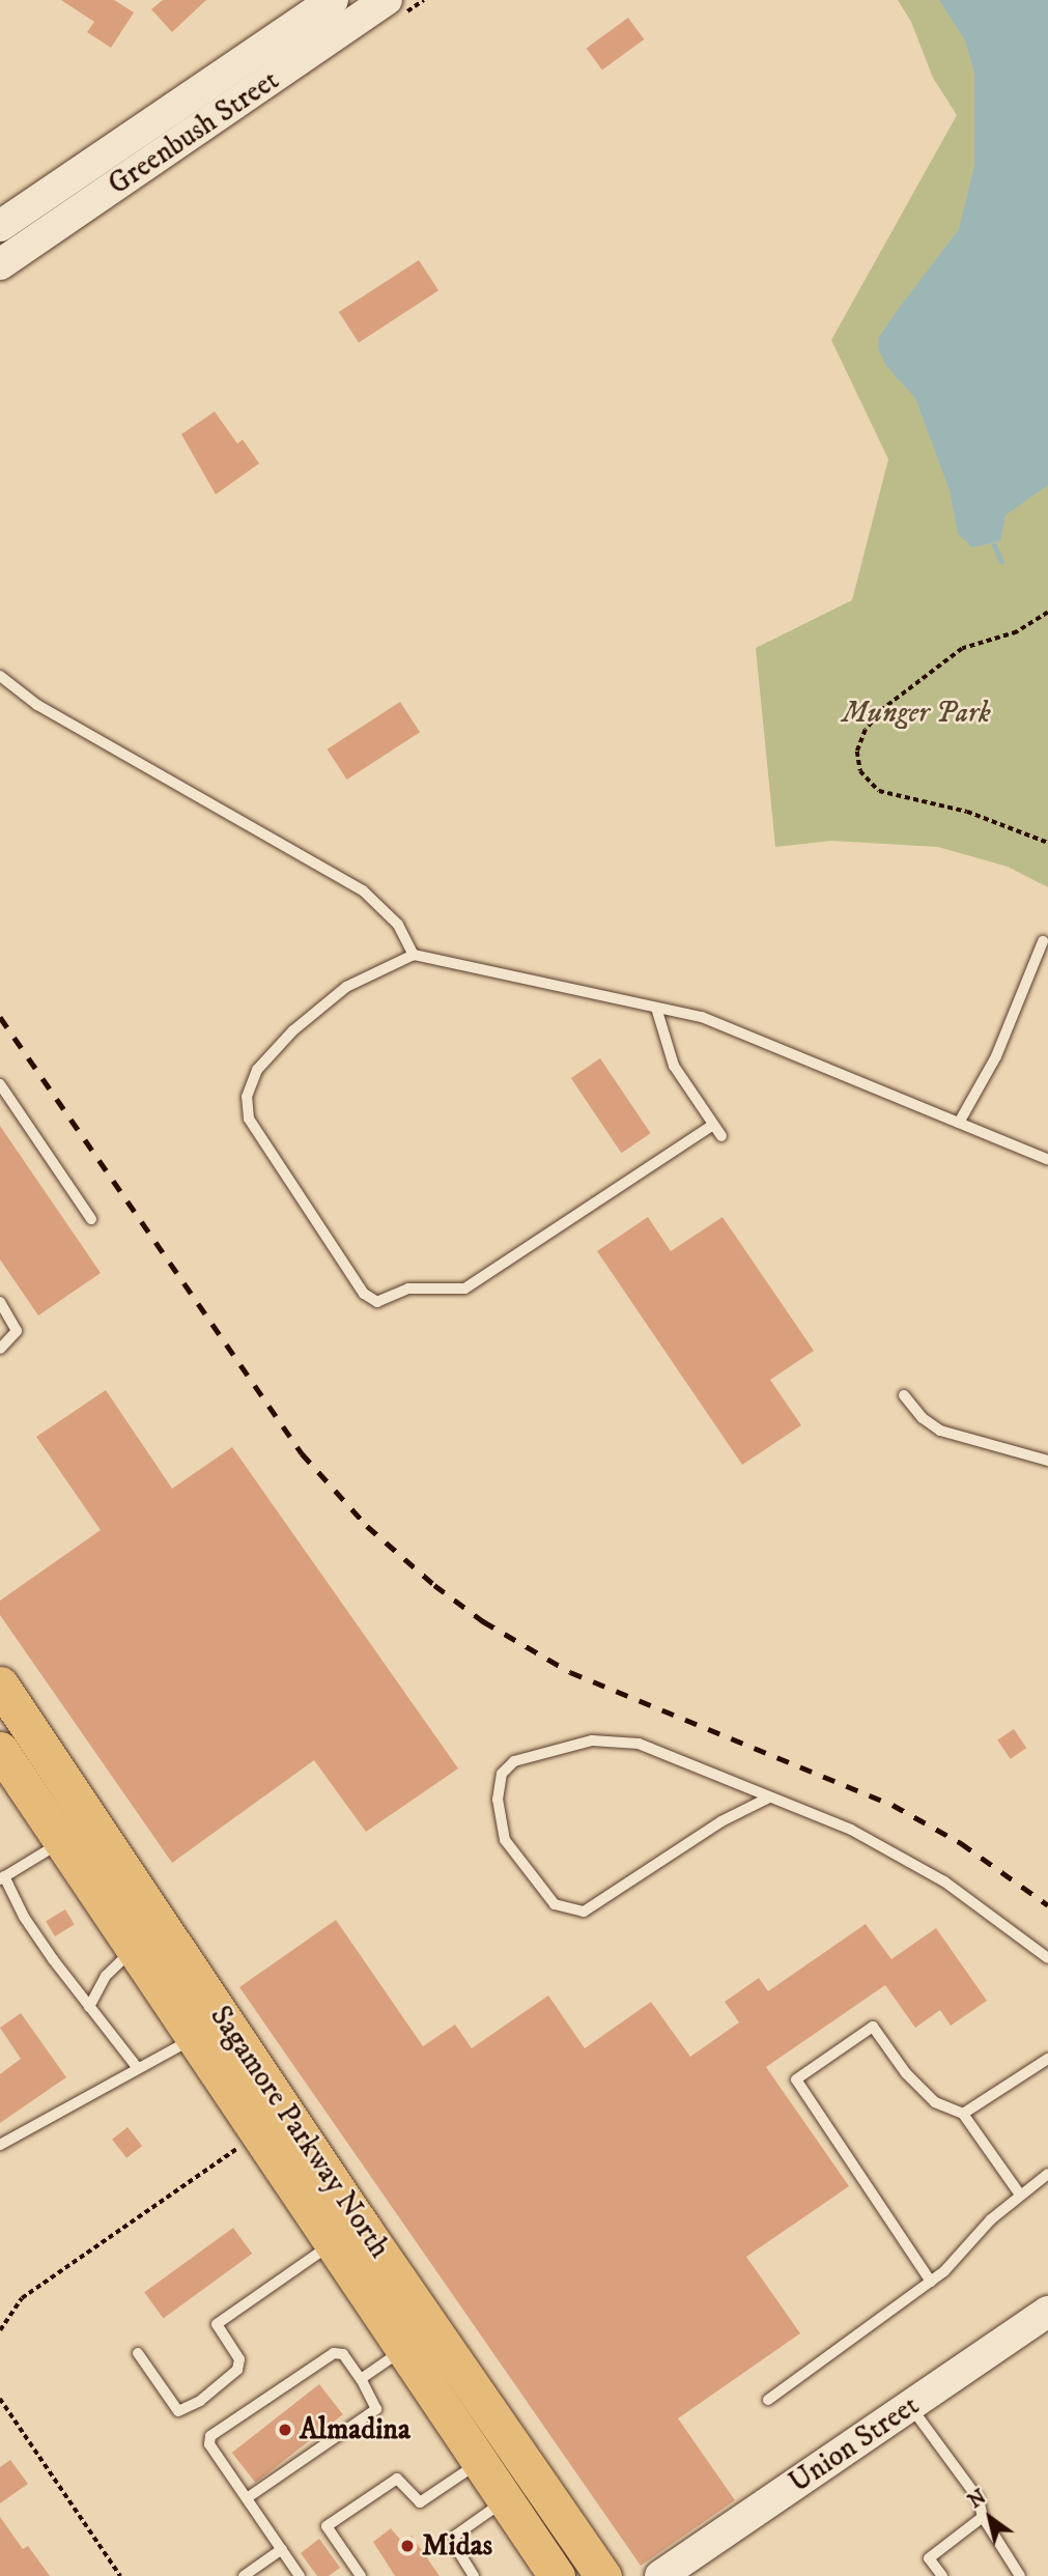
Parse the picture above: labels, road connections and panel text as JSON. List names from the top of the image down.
{
  "streets": {
    "main road": ["Greenbush Street", "Sagamore Parkway North", "Union Street"]
  },
  "parks": ["Munger Park"],
  "places": ["Almadina", "Midas"],
  "north": "top left"
}
